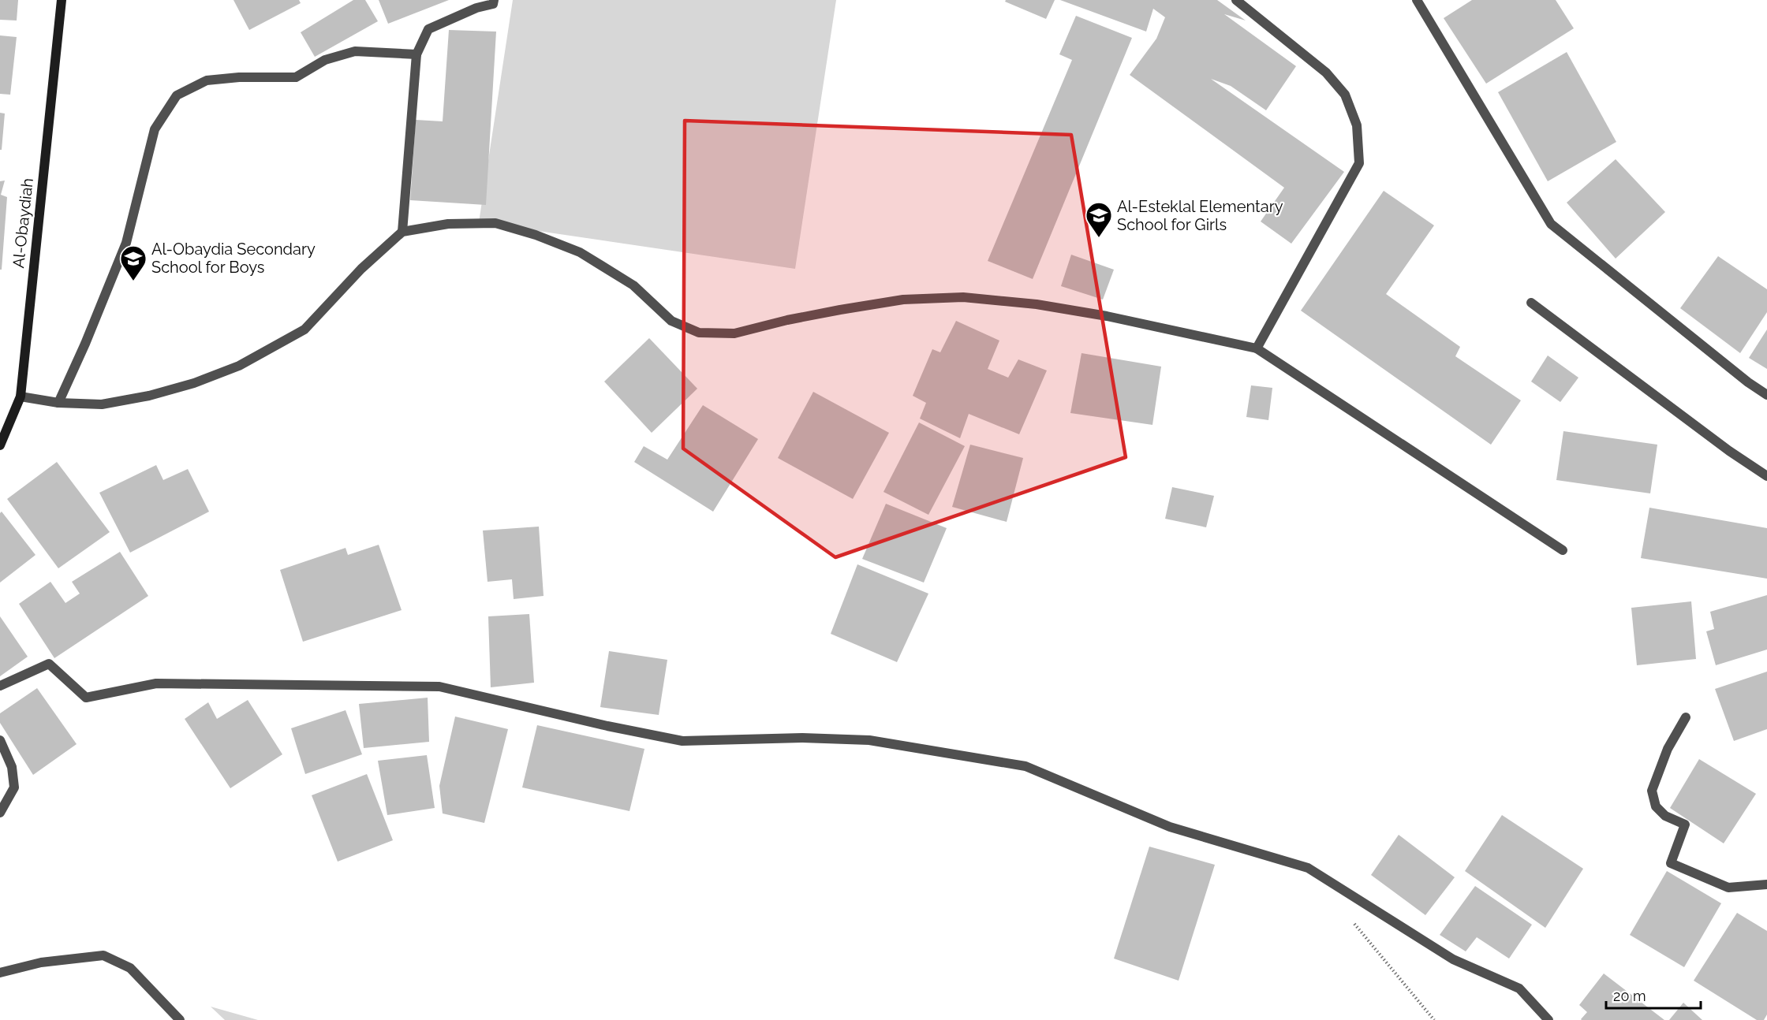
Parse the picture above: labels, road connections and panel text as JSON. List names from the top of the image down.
{
  "streets": {
    "main road": ["Al-Obaydiah"]
  },
  "places": {
    "school or university": ["Al-Esteklal Elementary School for Girls", "Al-Obaydia Secondary School for Boys"]
  },
  "scale_bar": "20 m"
}
